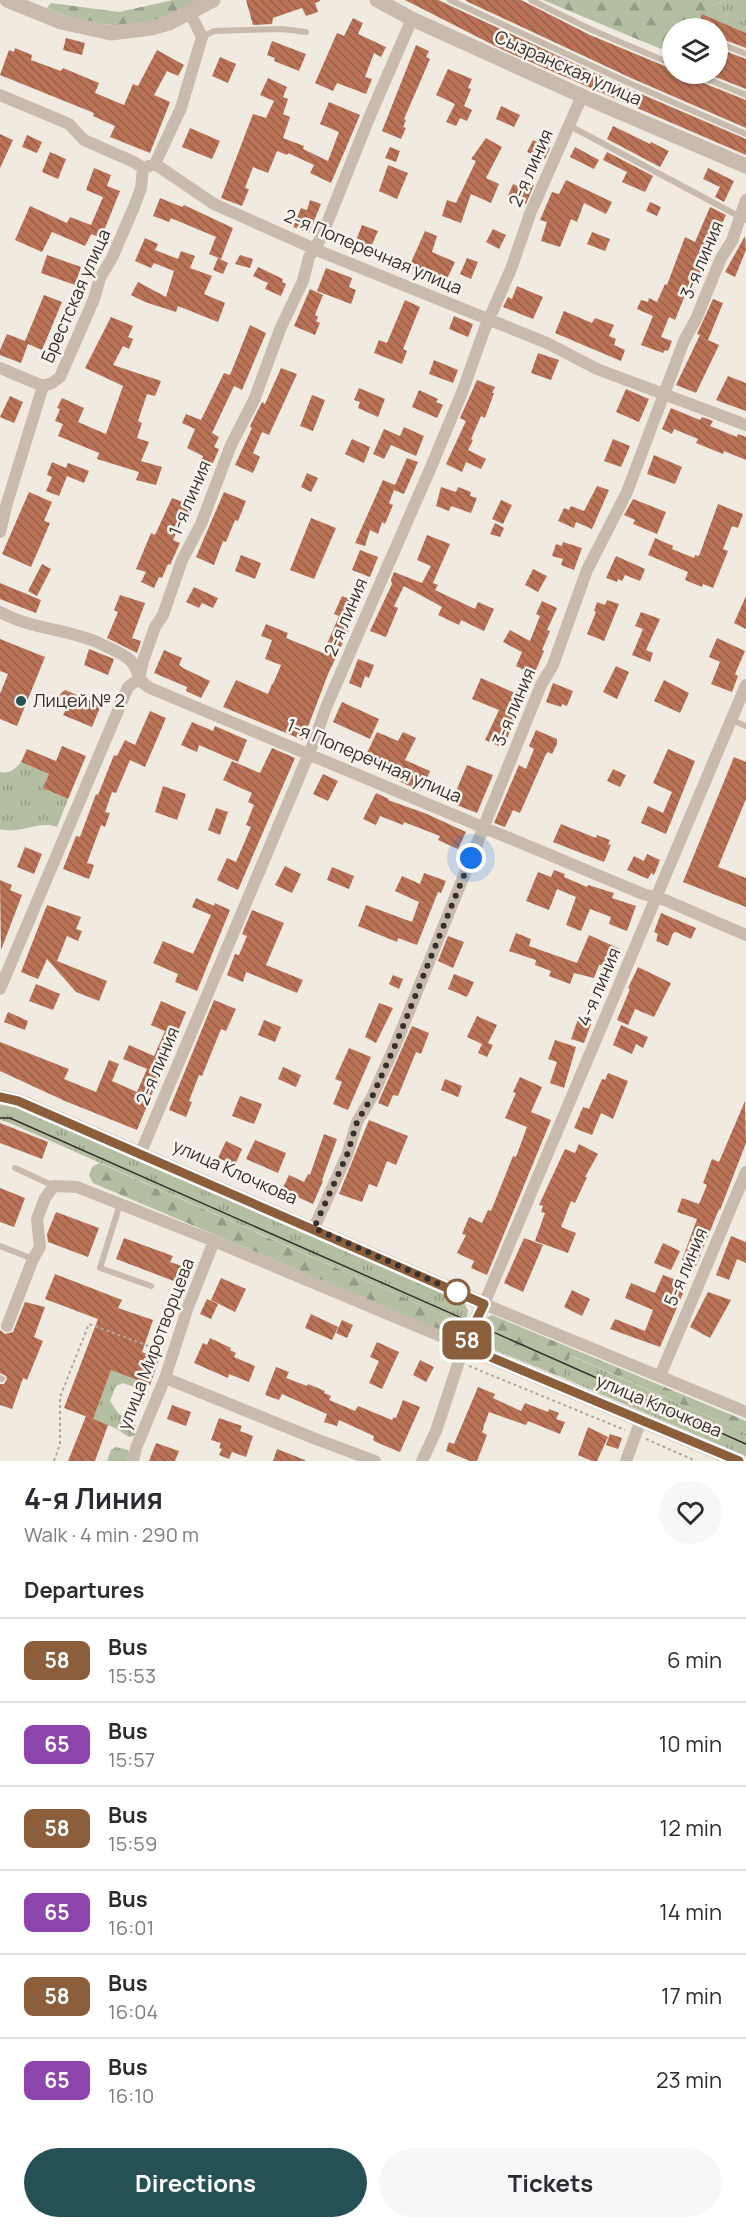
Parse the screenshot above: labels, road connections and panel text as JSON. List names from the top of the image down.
{
  "streets": {
    "street": [
      "Сызранская улица",
      "2-я линия",
      "2-я Поперечная улица",
      "3-я линия",
      "Брестская улица",
      "1-я линия",
      "1-я Поперечная улица",
      "4-я линия",
      "улица Клочкова",
      "5-я линия",
      "улица Миротворцева"
    ]
  },
  "crossings": [
    ["Сызранская улица", "2-я линия"],
    ["Сызранская улица", "1-я линия"],
    ["2-я линия", "2-я Поперечная улица"],
    ["2-я линия", "1-я Поперечная улица"],
    ["2-я линия", "улица Клочкова"],
    ["2-я Поперечная улица", "3-я линия"],
    ["2-я Поперечная улица", "Брестская улица"],
    ["2-я Поперечная улица", "1-я линия"],
    ["3-я линия", "1-я Поперечная улица"],
    ["3-я линия", "улица Клочкова"],
    ["1-я линия", "1-я Поперечная улица"],
    ["1-я Поперечная улица", "4-я линия"],
    ["4-я линия", "улица Клочкова"],
    ["улица Клочкова", "5-я линия"],
    ["улица Клочкова", "улица Миротворцева"]
  ],
  "places": ["Лицей № 2"],
  "lines": ["bus line 58"],
  "page": {
    "on_map": "58",
    "heading": [
      ["4-я Линия", "Walk · 4 min · 290 m"],
      "Departures"
    ],
    "list": [
      {
        "mark": "58",
        "name": "Bus",
        "note": "15:53",
        "value": "6 min"
      },
      {
        "mark": "65",
        "name": "Bus",
        "note": "15:57",
        "value": "10 min"
      },
      {
        "mark": "58",
        "name": "Bus",
        "note": "15:59",
        "value": "12 min"
      },
      {
        "mark": "65",
        "name": "Bus",
        "note": "16:01",
        "value": "14 min"
      },
      {
        "mark": "58",
        "name": "Bus",
        "note": "16:04",
        "value": "17 min"
      },
      {
        "mark": "65",
        "name": "Bus",
        "note": "16:10",
        "value": "23 min"
      }
    ],
    "buttons": ["Directions", "Tickets"]
  }
}
